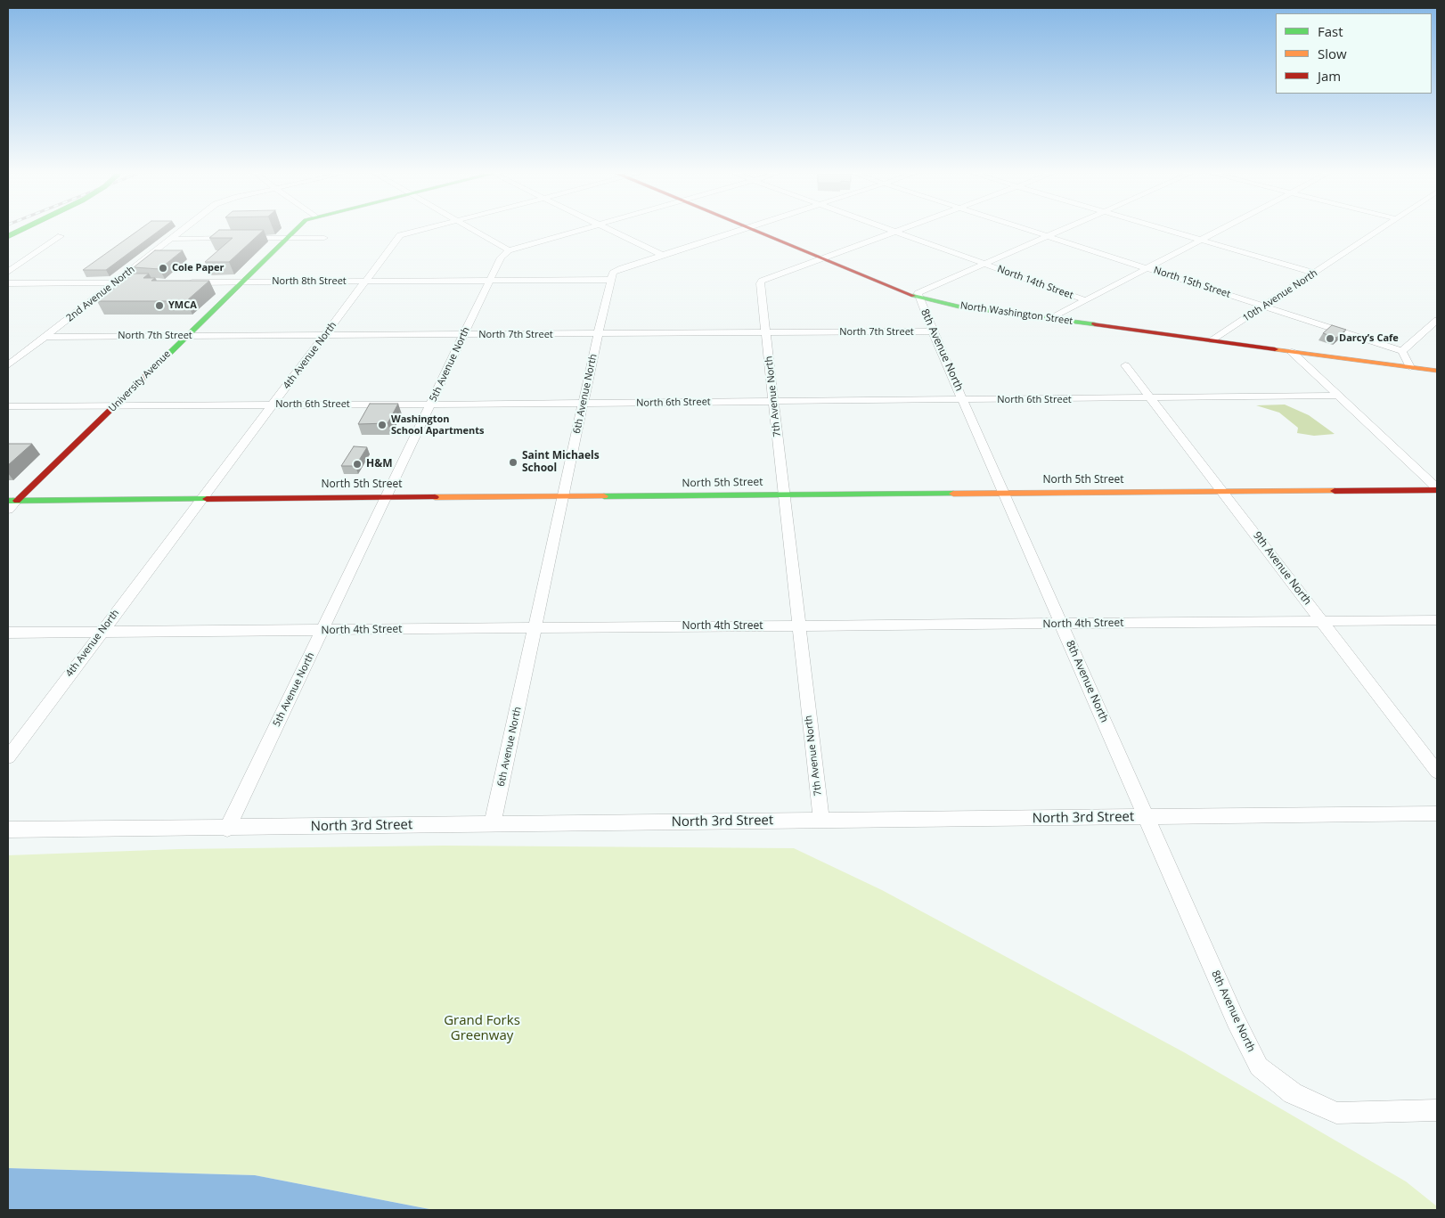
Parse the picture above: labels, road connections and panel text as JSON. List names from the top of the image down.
{
  "streets": {
    "main road": ["North Washington Street", "University Avenue", "North 5th Street"],
    "street": [
      "North 8th Street",
      "North 14th Street",
      "North 15th Street",
      "2nd Avenue North",
      "10th Avenue North",
      "North 7th Street",
      "8th Avenue North",
      "4th Avenue North",
      "5th Avenue North",
      "6th Avenue North",
      "7th Avenue North",
      "North 6th Street",
      "9th Avenue North",
      "North 4th Street",
      "North 3rd Street"
    ]
  },
  "crossings": [
    ["North 8th Street", "4th Avenue North"],
    ["North 8th Street", "5th Avenue North"],
    ["North 8th Street", "University Avenue"],
    ["North 8th Street", "6th Avenue North"],
    ["North 14th Street", "8th Avenue North"],
    ["North 14th Street", "7th Avenue North"],
    ["North 15th Street", "10th Avenue North"],
    ["North 15th Street", "8th Avenue North"],
    ["2nd Avenue North", "North 7th Street"],
    ["10th Avenue North", "North Washington Street"],
    ["North Washington Street", "8th Avenue North"],
    ["North Washington Street", "7th Avenue North"],
    ["North 7th Street", "8th Avenue North"],
    ["North 7th Street", "4th Avenue North"],
    ["North 7th Street", "5th Avenue North"],
    ["North 7th Street", "University Avenue"],
    ["North 7th Street", "6th Avenue North"],
    ["North 7th Street", "7th Avenue North"],
    ["8th Avenue North", "North 6th Street"],
    ["8th Avenue North", "North 5th Street"],
    ["8th Avenue North", "North 4th Street"],
    ["8th Avenue North", "North 3rd Street"],
    ["4th Avenue North", "North 6th Street"],
    ["4th Avenue North", "North 5th Street"],
    ["4th Avenue North", "North 4th Street"],
    ["5th Avenue North", "North 6th Street"],
    ["5th Avenue North", "North 5th Street"],
    ["5th Avenue North", "North 4th Street"],
    ["5th Avenue North", "North 3rd Street"],
    ["University Avenue", "North 6th Street"],
    ["University Avenue", "North 5th Street"],
    ["6th Avenue North", "North 6th Street"],
    ["6th Avenue North", "North 5th Street"],
    ["6th Avenue North", "North 4th Street"],
    ["6th Avenue North", "North 3rd Street"],
    ["7th Avenue North", "North 6th Street"],
    ["7th Avenue North", "North 5th Street"],
    ["7th Avenue North", "North 4th Street"],
    ["7th Avenue North", "North 3rd Street"],
    ["North 6th Street", "9th Avenue North"],
    ["North 5th Street", "9th Avenue North"],
    ["9th Avenue North", "North 4th Street"]
  ],
  "parks": ["Grand Forks Greenway"],
  "places": [
    "Cole Paper",
    "YMCA",
    "Darcy’s Cafe",
    "Washington School Apartments",
    "Saint Michaels School",
    "H&M"
  ],
  "legend": ["Fast", "Slow", "Jam"]
}
